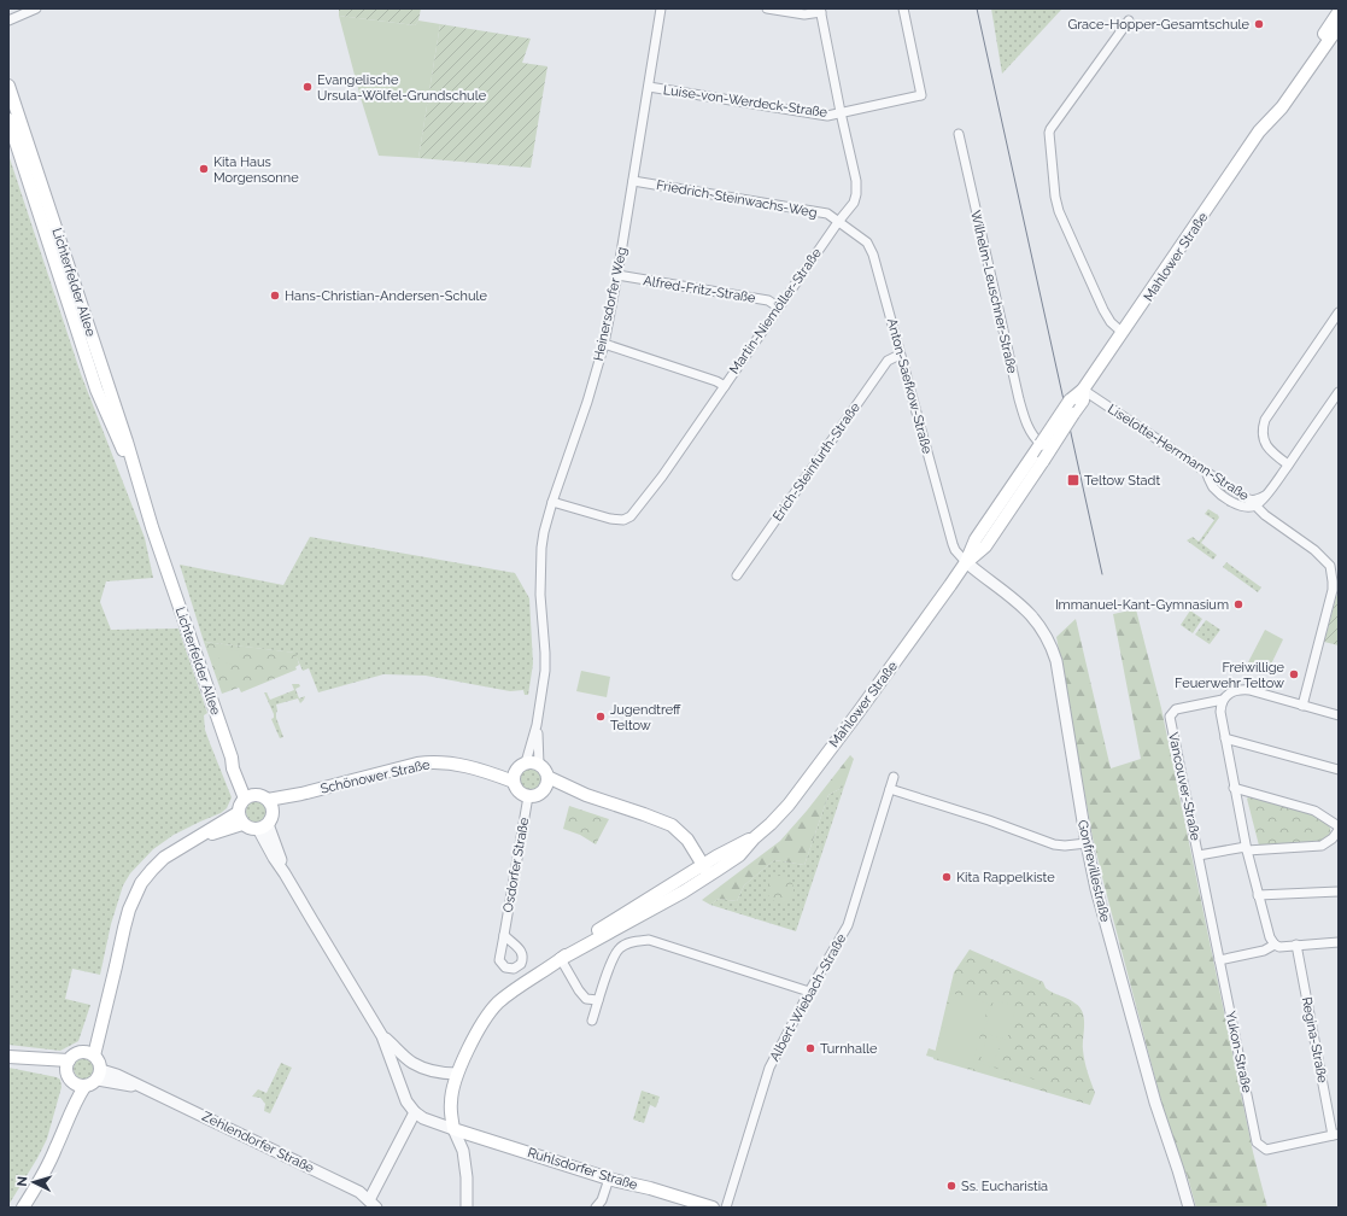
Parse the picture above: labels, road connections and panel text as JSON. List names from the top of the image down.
{
  "streets": {
    "main road": [
      "Mahlower Straße",
      "Lichterfelder Allee",
      "Schönower Straße",
      "Ruhlsdorfer Straße"
    ],
    "street": [
      "Luise-von-Werdeck-Straße",
      "Friedrich-Steinwachs-Weg",
      "Alfred-Fritz-Straße",
      "Wilhelm-Leuschner-Straße",
      "Heinersdorfer Weg",
      "Martin-Niemöller-Straße",
      "Anton-Saefkow-Straße",
      "Liselotte-Herrmann-Straße",
      "Erich-Steinfurth-Straße",
      "Vancouver-Straße",
      "Osdorfer Straße",
      "Gonfrevillestraße",
      "Albert-Wiebach-Straße",
      "Regina-Straße",
      "Yukon-Straße",
      "Zehlendorfer Straße"
    ]
  },
  "crossings": [
    ["Luise-von-Werdeck-Straße", "Heinersdorfer Weg"],
    ["Luise-von-Werdeck-Straße", "Martin-Niemöller-Straße"],
    ["Friedrich-Steinwachs-Weg", "Heinersdorfer Weg"],
    ["Friedrich-Steinwachs-Weg", "Martin-Niemöller-Straße"],
    ["Friedrich-Steinwachs-Weg", "Anton-Saefkow-Straße"],
    ["Mahlower Straße", "Wilhelm-Leuschner-Straße"],
    ["Mahlower Straße", "Anton-Saefkow-Straße"],
    ["Mahlower Straße", "Liselotte-Herrmann-Straße"],
    ["Mahlower Straße", "Gonfrevillestraße"],
    ["Mahlower Straße", "Ruhlsdorfer Straße"],
    ["Lichterfelder Allee", "Schönower Straße"],
    ["Alfred-Fritz-Straße", "Heinersdorfer Weg"],
    ["Alfred-Fritz-Straße", "Martin-Niemöller-Straße"],
    ["Heinersdorfer Weg", "Martin-Niemöller-Straße"],
    ["Heinersdorfer Weg", "Schönower Straße"],
    ["Martin-Niemöller-Straße", "Anton-Saefkow-Straße"],
    ["Anton-Saefkow-Straße", "Erich-Steinfurth-Straße"],
    ["Anton-Saefkow-Straße", "Gonfrevillestraße"],
    ["Vancouver-Straße", "Yukon-Straße"],
    ["Regina-Straße", "Yukon-Straße"]
  ],
  "places": {
    "other": [
      "Grace-Hopper-Gesamtschule",
      "Evangelische Ursula-Wölfel-Grundschule",
      "Kita Haus Morgensonne",
      "Hans-Christian-Andersen-Schule",
      "Immanuel-Kant-Gymnasium",
      "Freiwillige Feuerwehr Teltow",
      "Jugendtreff Teltow",
      "Kita Rappelkiste",
      "Turnhalle",
      "Ss. Eucharistia"
    ],
    "transit": ["Teltow Stadt"]
  },
  "north": "left"
}
